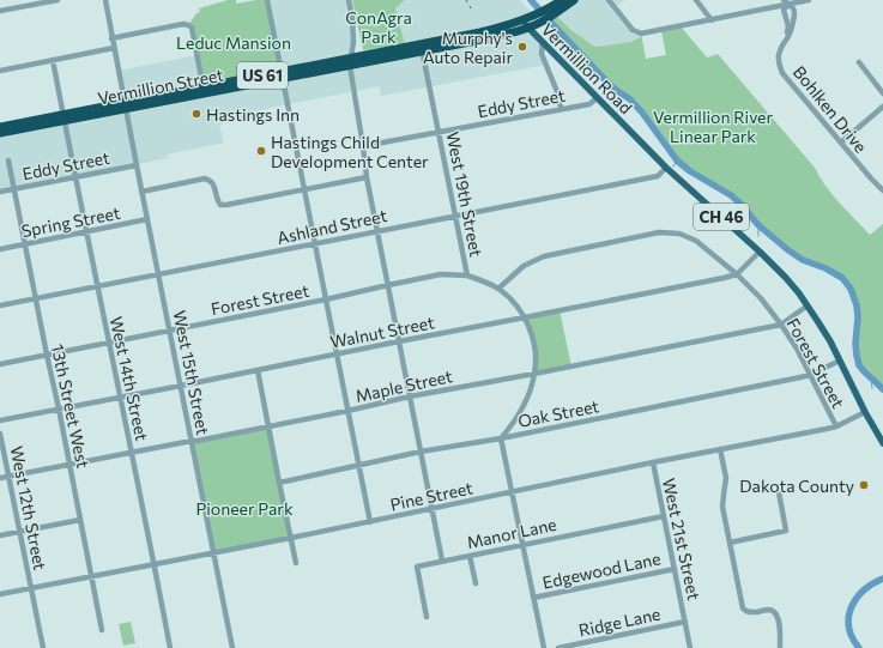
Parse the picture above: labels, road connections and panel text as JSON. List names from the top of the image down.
{
  "streets": {
    "highway": ["US 61", "Vermillion Street"],
    "main road": ["Vermillion Road", "CH 46"],
    "street": [
      "Eddy Street",
      "Bohlken Drive",
      "West 19th Street",
      "Spring Street",
      "Ashland Street",
      "Forest Street",
      "Walnut Street",
      "West 15th Street",
      "West 14th Street",
      "Maple Street",
      "13th Street West",
      "Oak Street",
      "Pine Street",
      "West 12th Street",
      "Manor Lane",
      "West 21st Street",
      "Edgewood Lane",
      "Ridge Lane"
    ]
  },
  "crossings": [
    ["Vermillion Road", "Vermillion Street"],
    ["Vermillion Road", "Eddy Street"],
    ["Vermillion Road", "Ashland Street"],
    ["Vermillion Road", "Maple Street"],
    ["Vermillion Road", "Oak Street"],
    ["Vermillion Road", "Pine Street"],
    ["Vermillion Street", "West 19th Street"],
    ["Vermillion Street", "West 15th Street"],
    ["Vermillion Street", "West 14th Street"],
    ["Eddy Street", "West 19th Street"],
    ["Eddy Street", "West 15th Street"],
    ["Eddy Street", "West 14th Street"],
    ["Eddy Street", "13th Street West"],
    ["West 19th Street", "Ashland Street"],
    ["West 19th Street", "Forest Street"],
    ["West 19th Street", "Walnut Street"],
    ["West 19th Street", "Maple Street"],
    ["West 19th Street", "Oak Street"],
    ["Spring Street", "West 15th Street"],
    ["Spring Street", "West 14th Street"],
    ["Spring Street", "13th Street West"],
    ["Ashland Street", "West 15th Street"],
    ["Ashland Street", "West 14th Street"],
    ["Ashland Street", "13th Street West"],
    ["Forest Street", "Walnut Street"],
    ["Forest Street", "West 15th Street"],
    ["Forest Street", "West 14th Street"],
    ["Forest Street", "Maple Street"],
    ["Forest Street", "13th Street West"],
    ["Forest Street", "Oak Street"],
    ["Forest Street", "Pine Street"],
    ["Walnut Street", "West 15th Street"],
    ["Walnut Street", "West 14th Street"],
    ["Walnut Street", "13th Street West"],
    ["West 15th Street", "Maple Street"],
    ["West 15th Street", "Pine Street"],
    ["West 14th Street", "Maple Street"],
    ["West 14th Street", "Pine Street"],
    ["Maple Street", "13th Street West"],
    ["Maple Street", "West 12th Street"],
    ["13th Street West", "Pine Street"],
    ["Pine Street", "West 12th Street"],
    ["Pine Street", "West 21st Street"],
    ["Manor Lane", "West 21st Street"],
    ["West 21st Street", "Edgewood Lane"],
    ["West 21st Street", "Ridge Lane"]
  ],
  "parks": [
    "ConAgra Park",
    "Leduc Mansion",
    "Vermillion River Linear Park",
    "Pioneer Park"
  ],
  "places": [
    "Murphy's Auto Repair",
    "Hastings Inn",
    "Hastings Child Development Center",
    "Dakota County"
  ]
}
